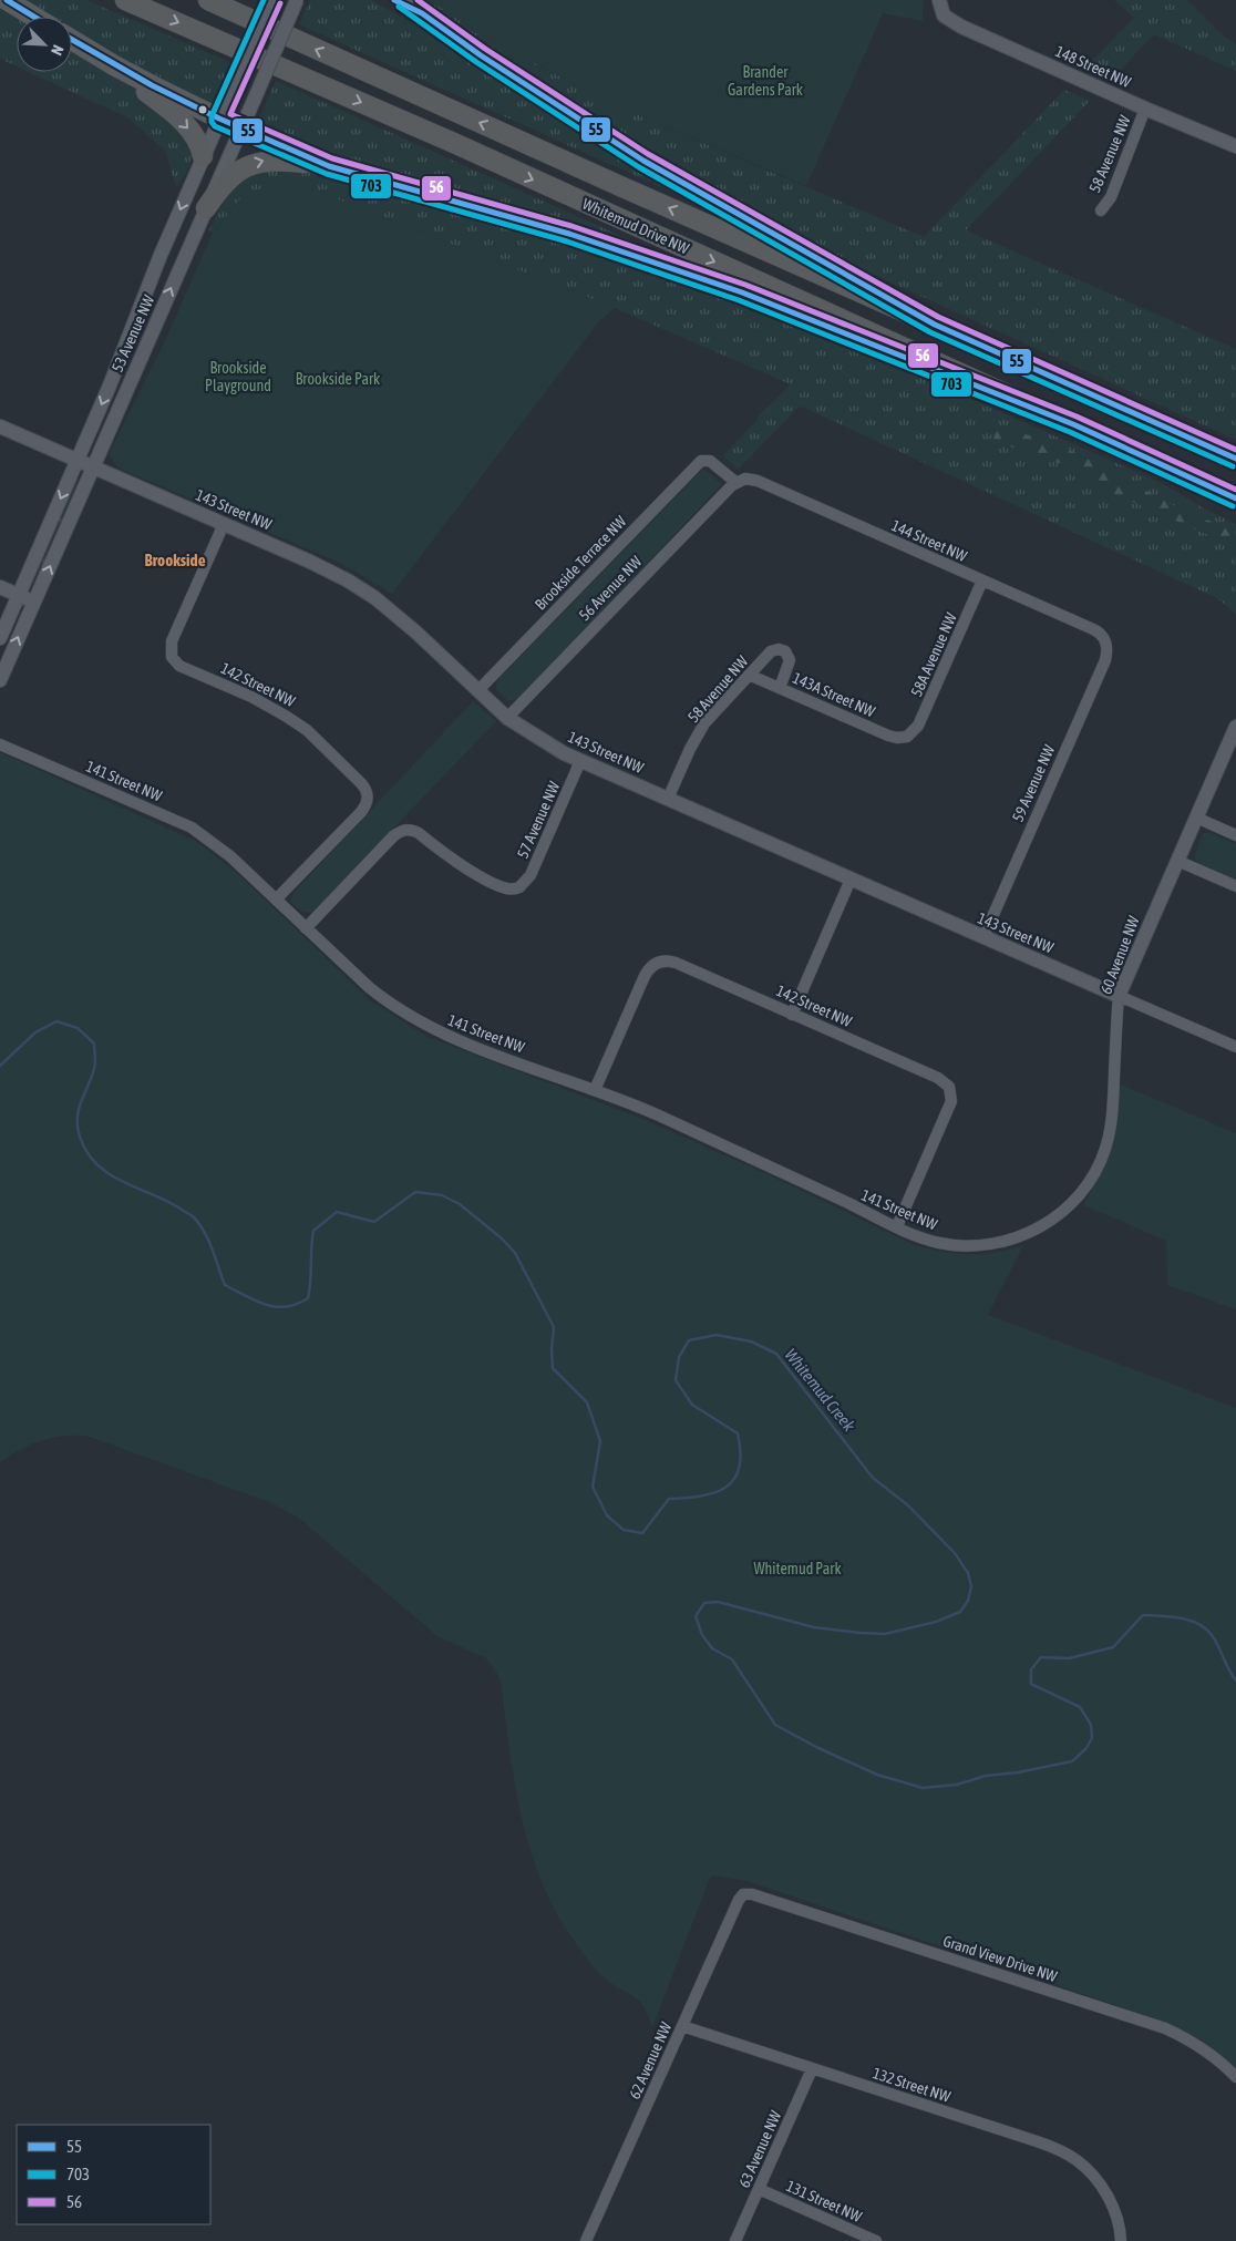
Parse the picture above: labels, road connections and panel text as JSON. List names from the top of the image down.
{
  "streets": {
    "highway": ["Whitemud Drive NW"],
    "street": [
      "148 Street NW",
      "58 Avenue NW",
      "53 Avenue NW",
      "143 Street NW",
      "144 Street NW",
      "Brookside Terrace NW",
      "56 Avenue NW",
      "58A Avenue NW",
      "142 Street NW",
      "143A Street NW",
      "141 Street NW",
      "59 Avenue NW",
      "57 Avenue NW",
      "60 Avenue NW",
      "Grand View Drive NW",
      "62 Avenue NW",
      "132 Street NW",
      "63 Avenue NW",
      "131 Street NW"
    ]
  },
  "crossings": [
    ["148 Street NW", "58 Avenue NW"],
    ["58 Avenue NW", "143 Street NW"],
    ["58 Avenue NW", "143A Street NW"],
    ["53 Avenue NW", "143 Street NW"],
    ["143 Street NW", "Brookside Terrace NW"],
    ["143 Street NW", "56 Avenue NW"],
    ["143 Street NW", "142 Street NW"],
    ["143 Street NW", "59 Avenue NW"],
    ["143 Street NW", "57 Avenue NW"],
    ["143 Street NW", "60 Avenue NW"],
    ["144 Street NW", "Brookside Terrace NW"],
    ["144 Street NW", "56 Avenue NW"],
    ["144 Street NW", "58A Avenue NW"],
    ["144 Street NW", "59 Avenue NW"],
    ["Brookside Terrace NW", "56 Avenue NW"],
    ["58A Avenue NW", "143A Street NW"],
    ["142 Street NW", "141 Street NW"],
    ["141 Street NW", "57 Avenue NW"],
    ["141 Street NW", "60 Avenue NW"],
    ["Grand View Drive NW", "62 Avenue NW"],
    ["62 Avenue NW", "132 Street NW"],
    ["132 Street NW", "63 Avenue NW"],
    ["63 Avenue NW", "131 Street NW"]
  ],
  "districts": ["Brookside"],
  "water": ["Whitemud Creek"],
  "parks": [
    "Brander Gardens Park",
    "Brookside Playground",
    "Brookside Park",
    "Whitemud Park"
  ],
  "lines": ["transit line 55", "transit line 703", "transit line 56"],
  "legend": ["55", "703", "56"],
  "north": "bottom right"
}
